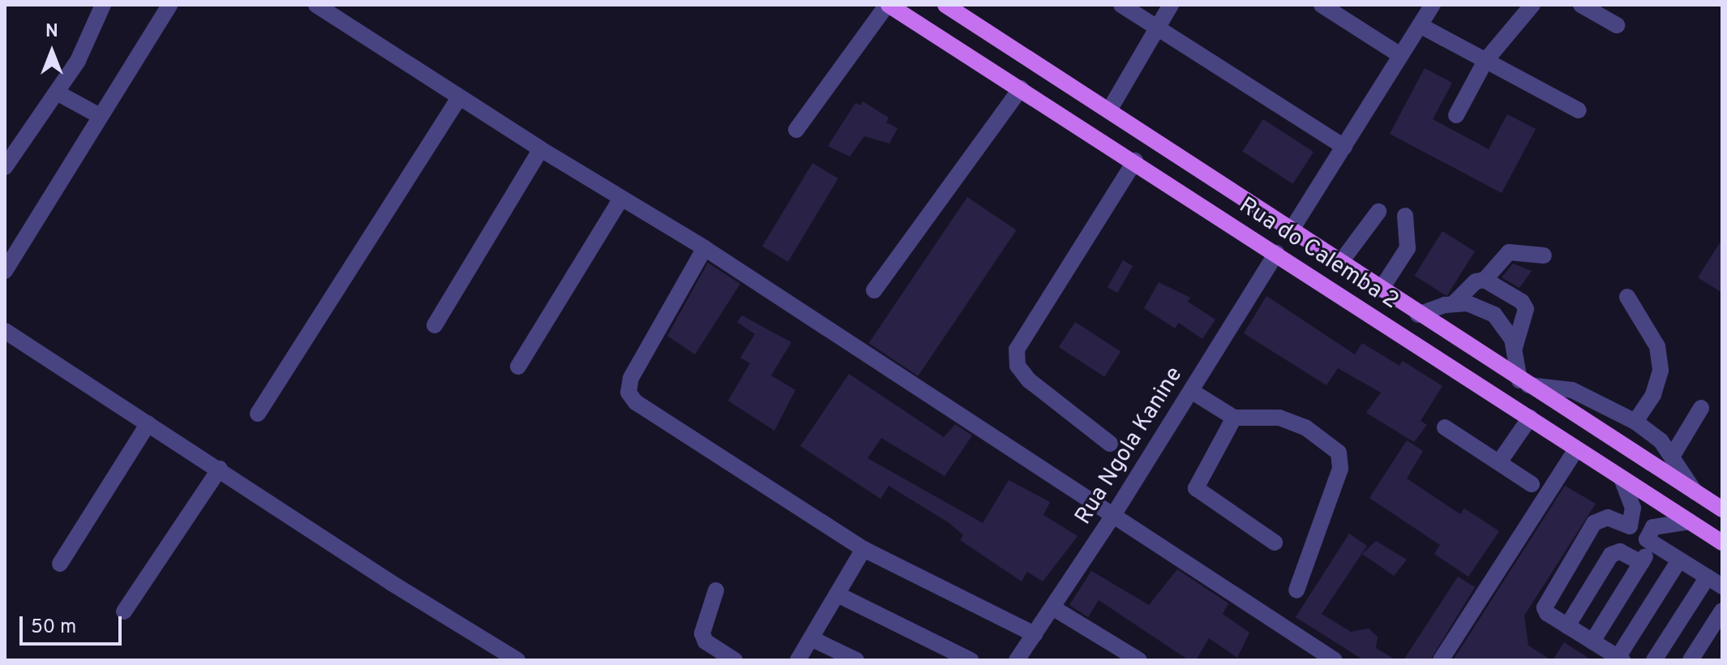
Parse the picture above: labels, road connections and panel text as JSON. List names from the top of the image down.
{
  "streets": {
    "main road": ["Rua do Calemba 2"],
    "street": ["Rua Ngola Kanine"]
  },
  "crossings": [
    ["Rua do Calemba 2", "Rua Ngola Kanine"]
  ],
  "scale_bar": "50 m",
  "north": "top"
}
